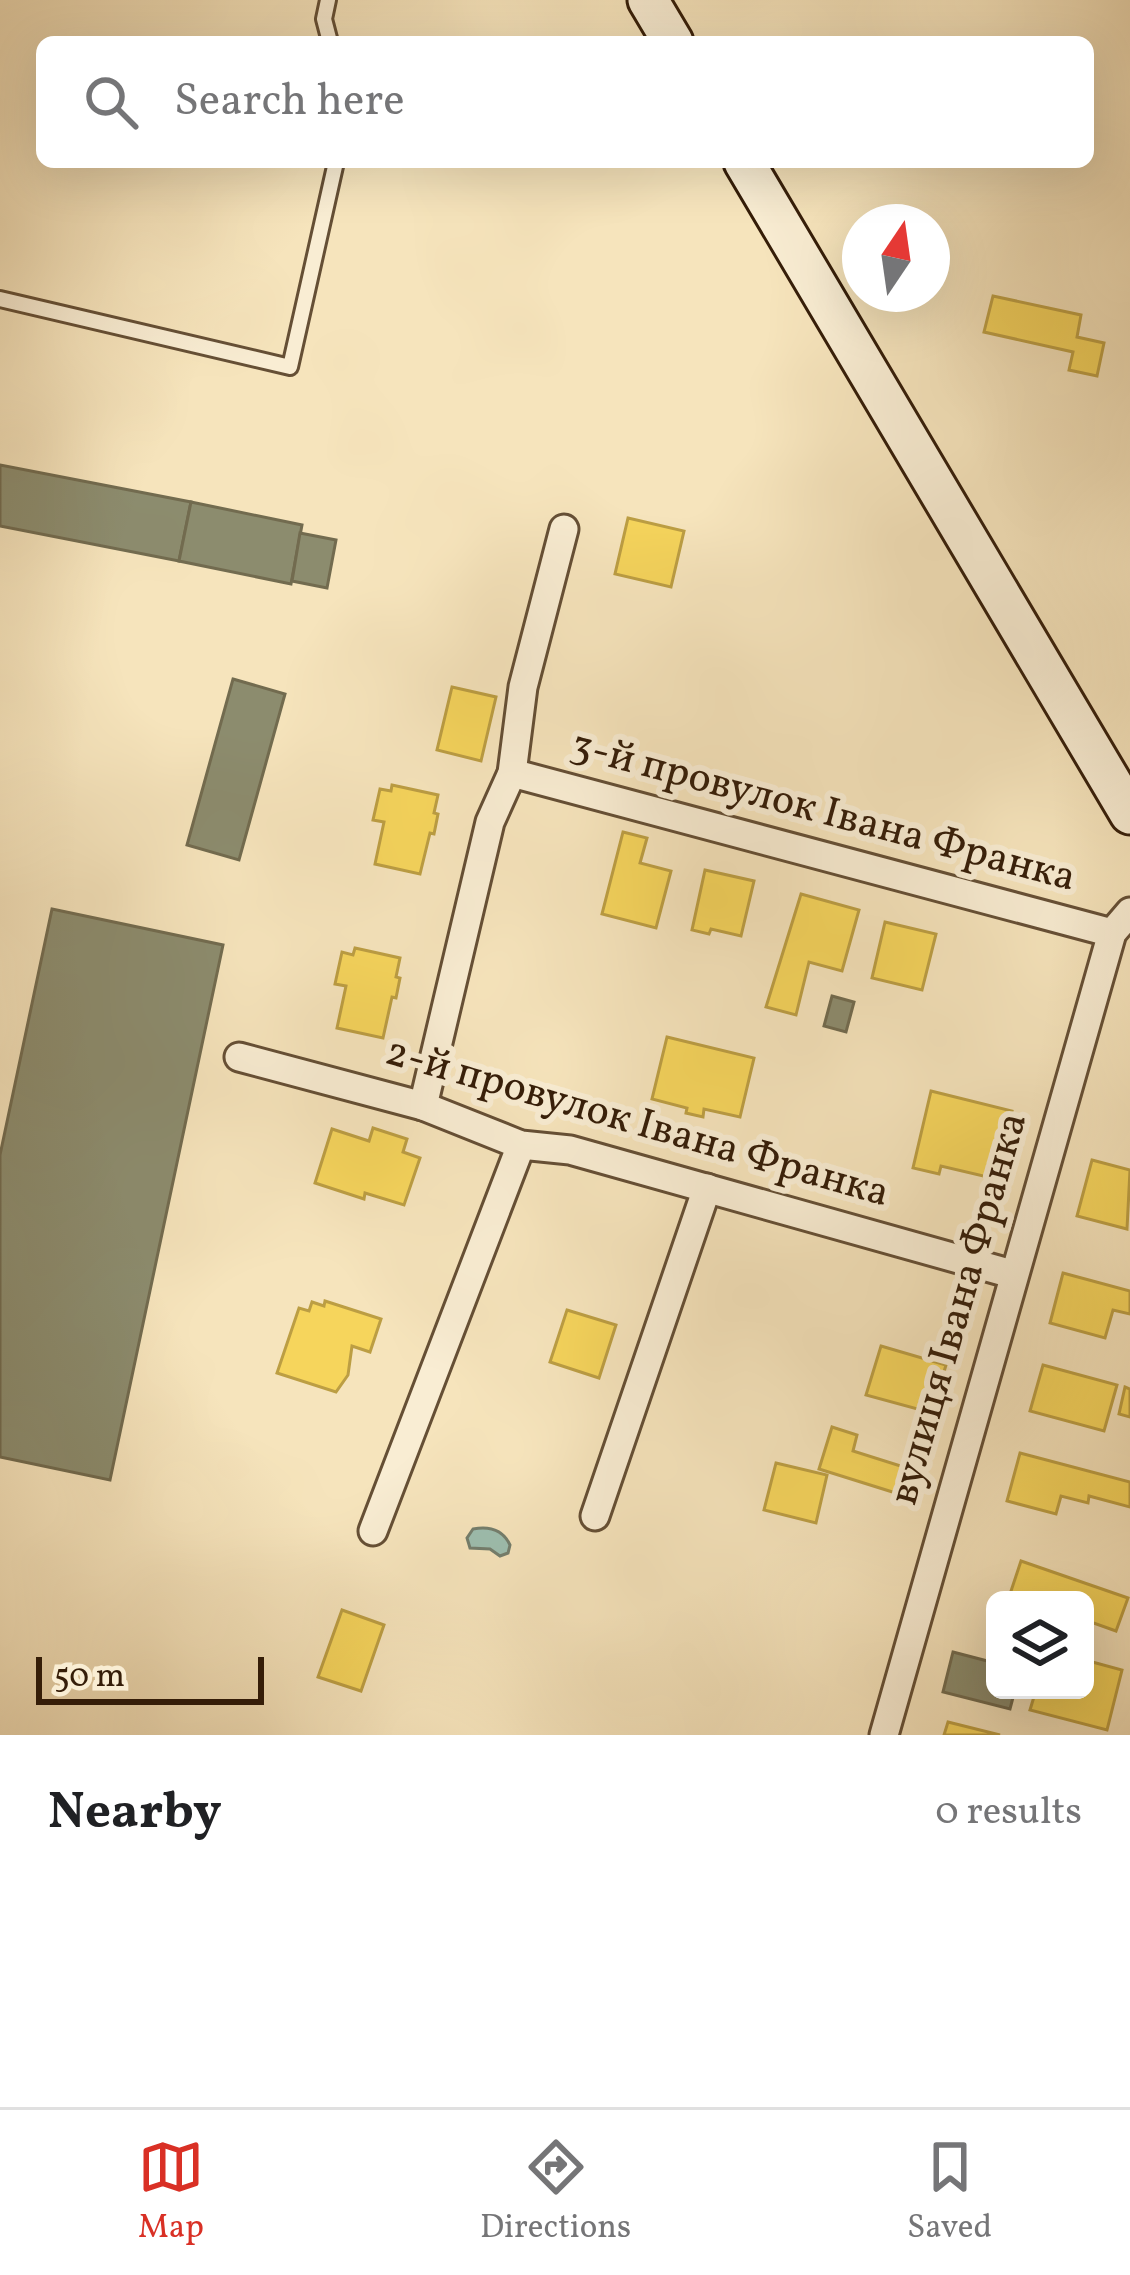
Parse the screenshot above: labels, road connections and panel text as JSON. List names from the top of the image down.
{
  "streets": {
    "street": ["3-й провулок Івана Франка", "2-й провулок Івана Франка", "вулиця Івана Франка"]
  },
  "crossings": [
    ["3-й провулок Івана Франка", "вулиця Івана Франка"],
    ["2-й провулок Івана Франка", "вулиця Івана Франка"]
  ],
  "scale_bar": "50 m",
  "north": "top",
  "page": {
    "search": "Search here",
    "scale": "50 m",
    "heading": ["Nearby", "0 results"],
    "nav": ["Map", "Directions", "Saved"]
  }
}
